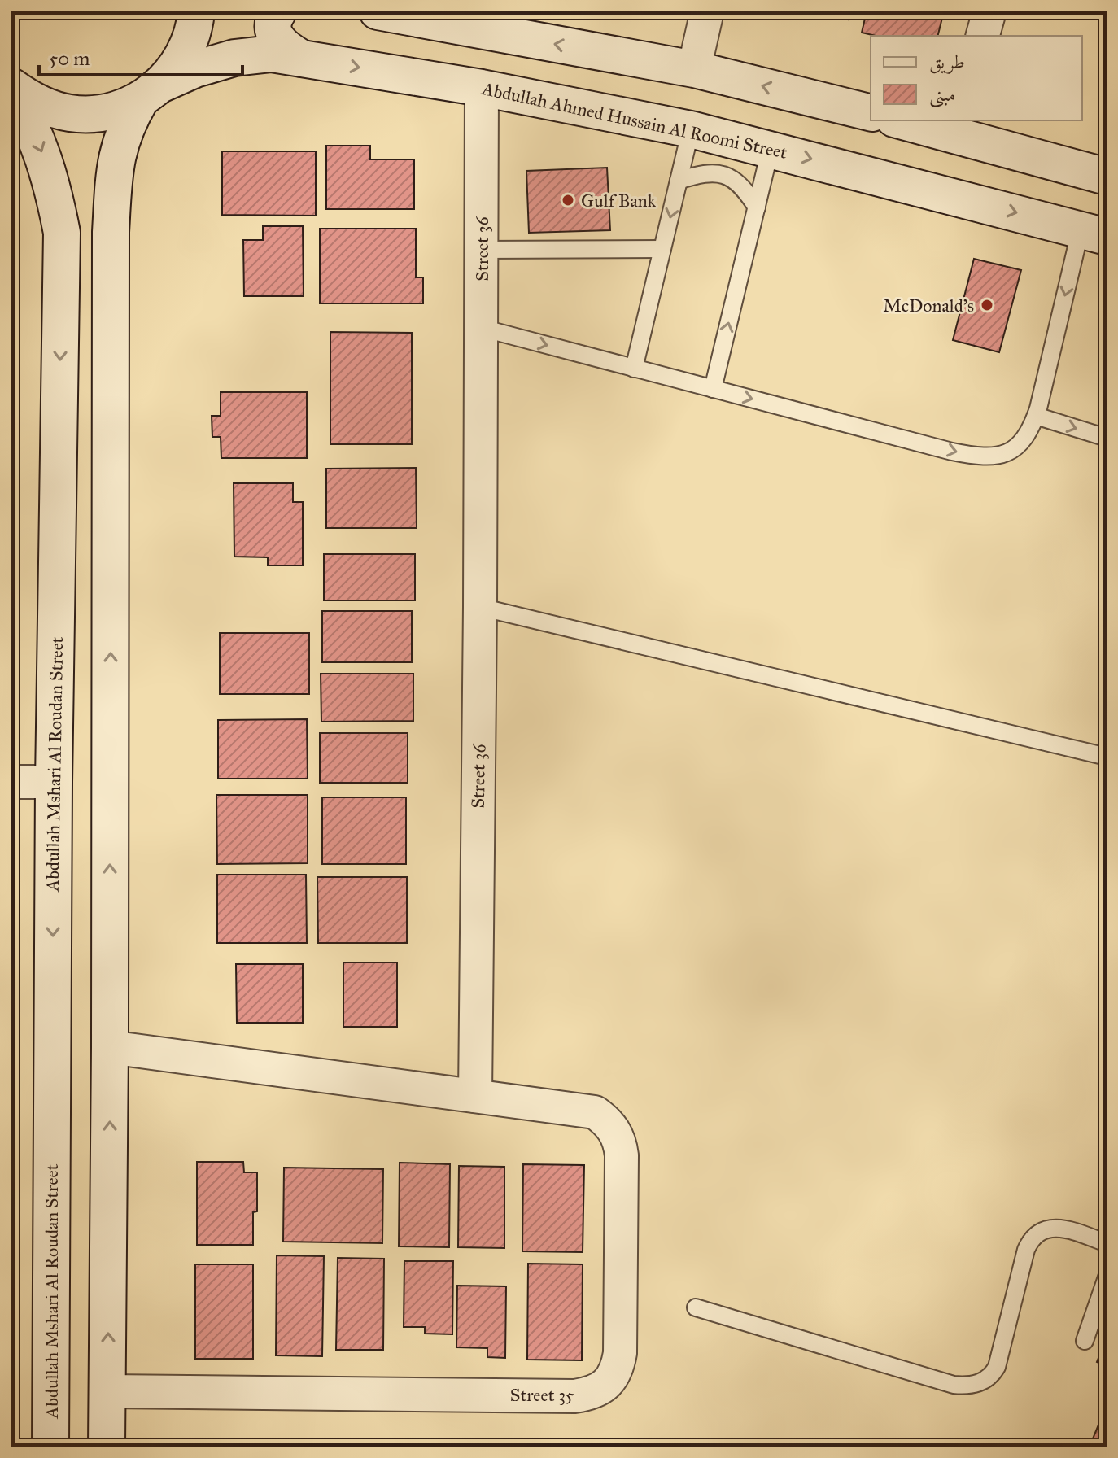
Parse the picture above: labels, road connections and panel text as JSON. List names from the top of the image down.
{
  "streets": {
    "street": [
      "Abdullah Ahmed Hussain Al Roomi Street",
      "Street 36",
      "Abdullah Mshari Al Roudan Street",
      "Street 35"
    ]
  },
  "crossings": [
    ["Abdullah Ahmed Hussain Al Roomi Street", "Street 36"],
    ["Abdullah Ahmed Hussain Al Roomi Street", "Abdullah Mshari Al Roudan Street"],
    ["Street 36", "Street 35"]
  ],
  "places": ["Gulf Bank", "McDonald's"],
  "legend": ["طريق", "مبنى"],
  "scale_bar": "50 m"
}
